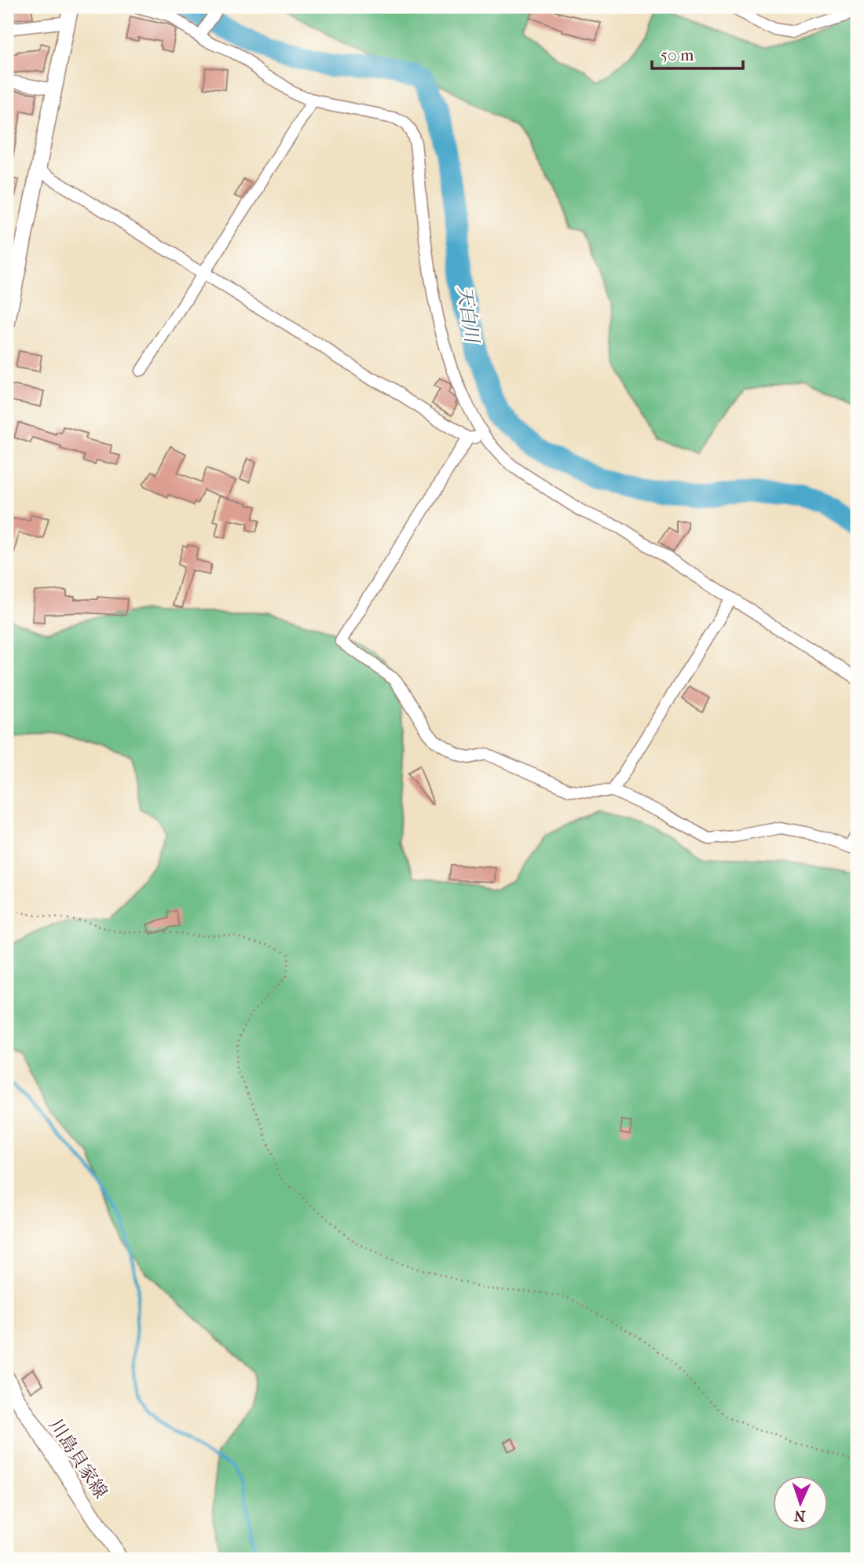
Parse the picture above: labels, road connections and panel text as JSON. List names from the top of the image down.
{
  "streets": {
    "main road": ["川島貝家線"]
  },
  "water": ["天白川"],
  "scale_bar": "50 m",
  "north": "bottom"
}
